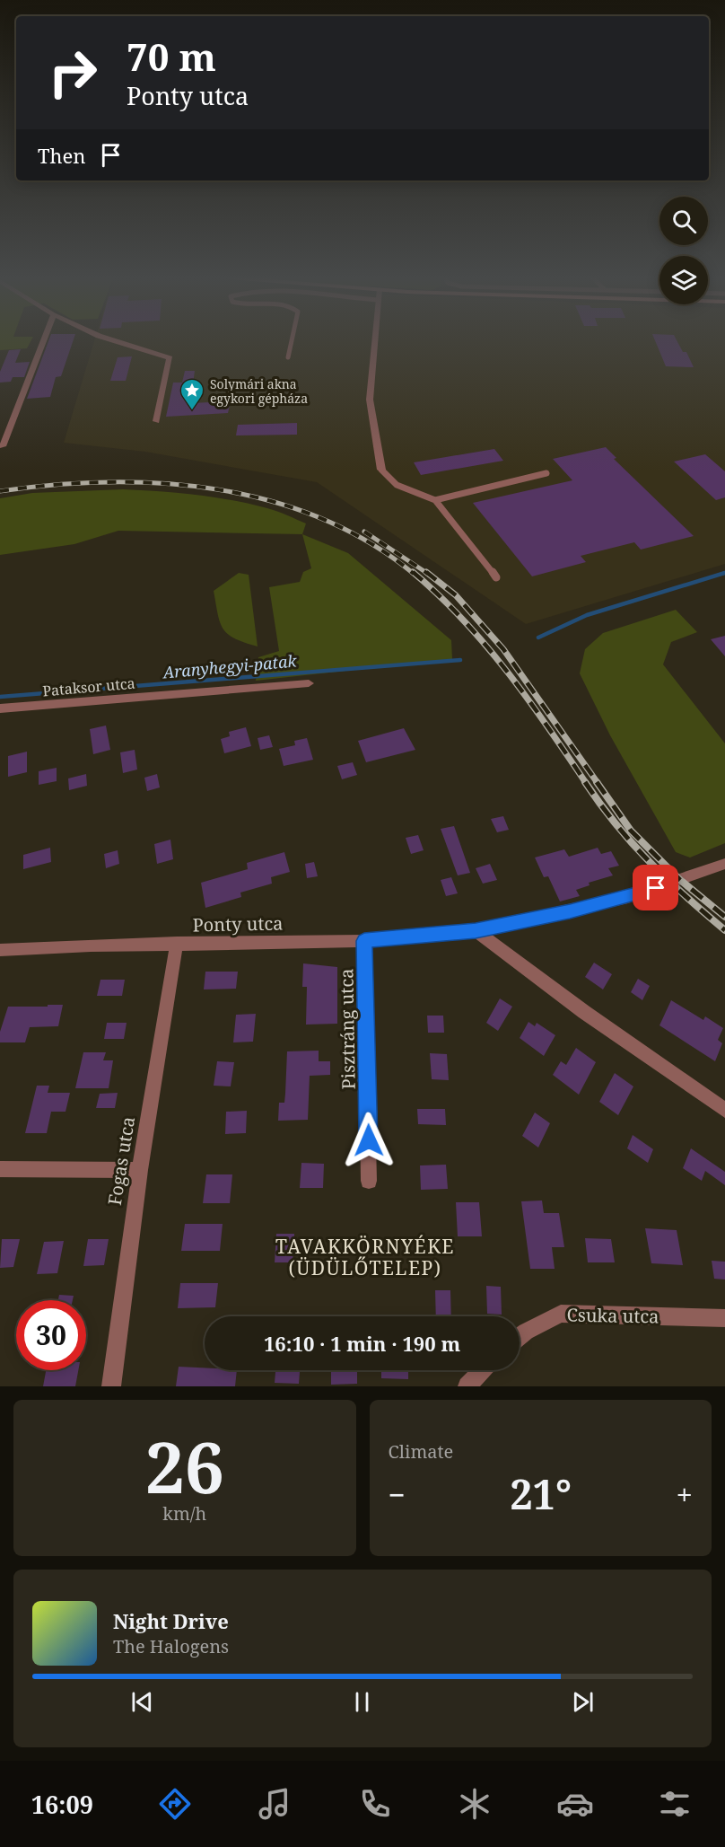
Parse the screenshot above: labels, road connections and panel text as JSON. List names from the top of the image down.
{
  "streets": {
    "street": [
      "Pataksor utca",
      "Ponty utca",
      "Pisztráng utca",
      "Fogas utca",
      "Csuka utca"
    ]
  },
  "crossings": [
    ["Ponty utca", "Pisztráng utca"],
    ["Ponty utca", "Fogas utca"]
  ],
  "districts": ["TAVAKKÖRNYÉKE (ÜDÜLŐTELEP)"],
  "water": ["Aranyhegyi-patak"],
  "places": {
    "place": ["Solymári akna egykori gépháza"]
  },
  "page": {
    "turn": ["70 m", "Ponty utca"],
    "then": "Then",
    "limit": "30",
    "trip": "16:10 · 1 min · 190 m",
    "tile": [
      ["26", "km/h"],
      "Climate"
    ],
    "heat": ["−", "21°", "+"],
    "song": ["Night Drive", "The Halogens"],
    "tabs": "16:09"
  }
}
